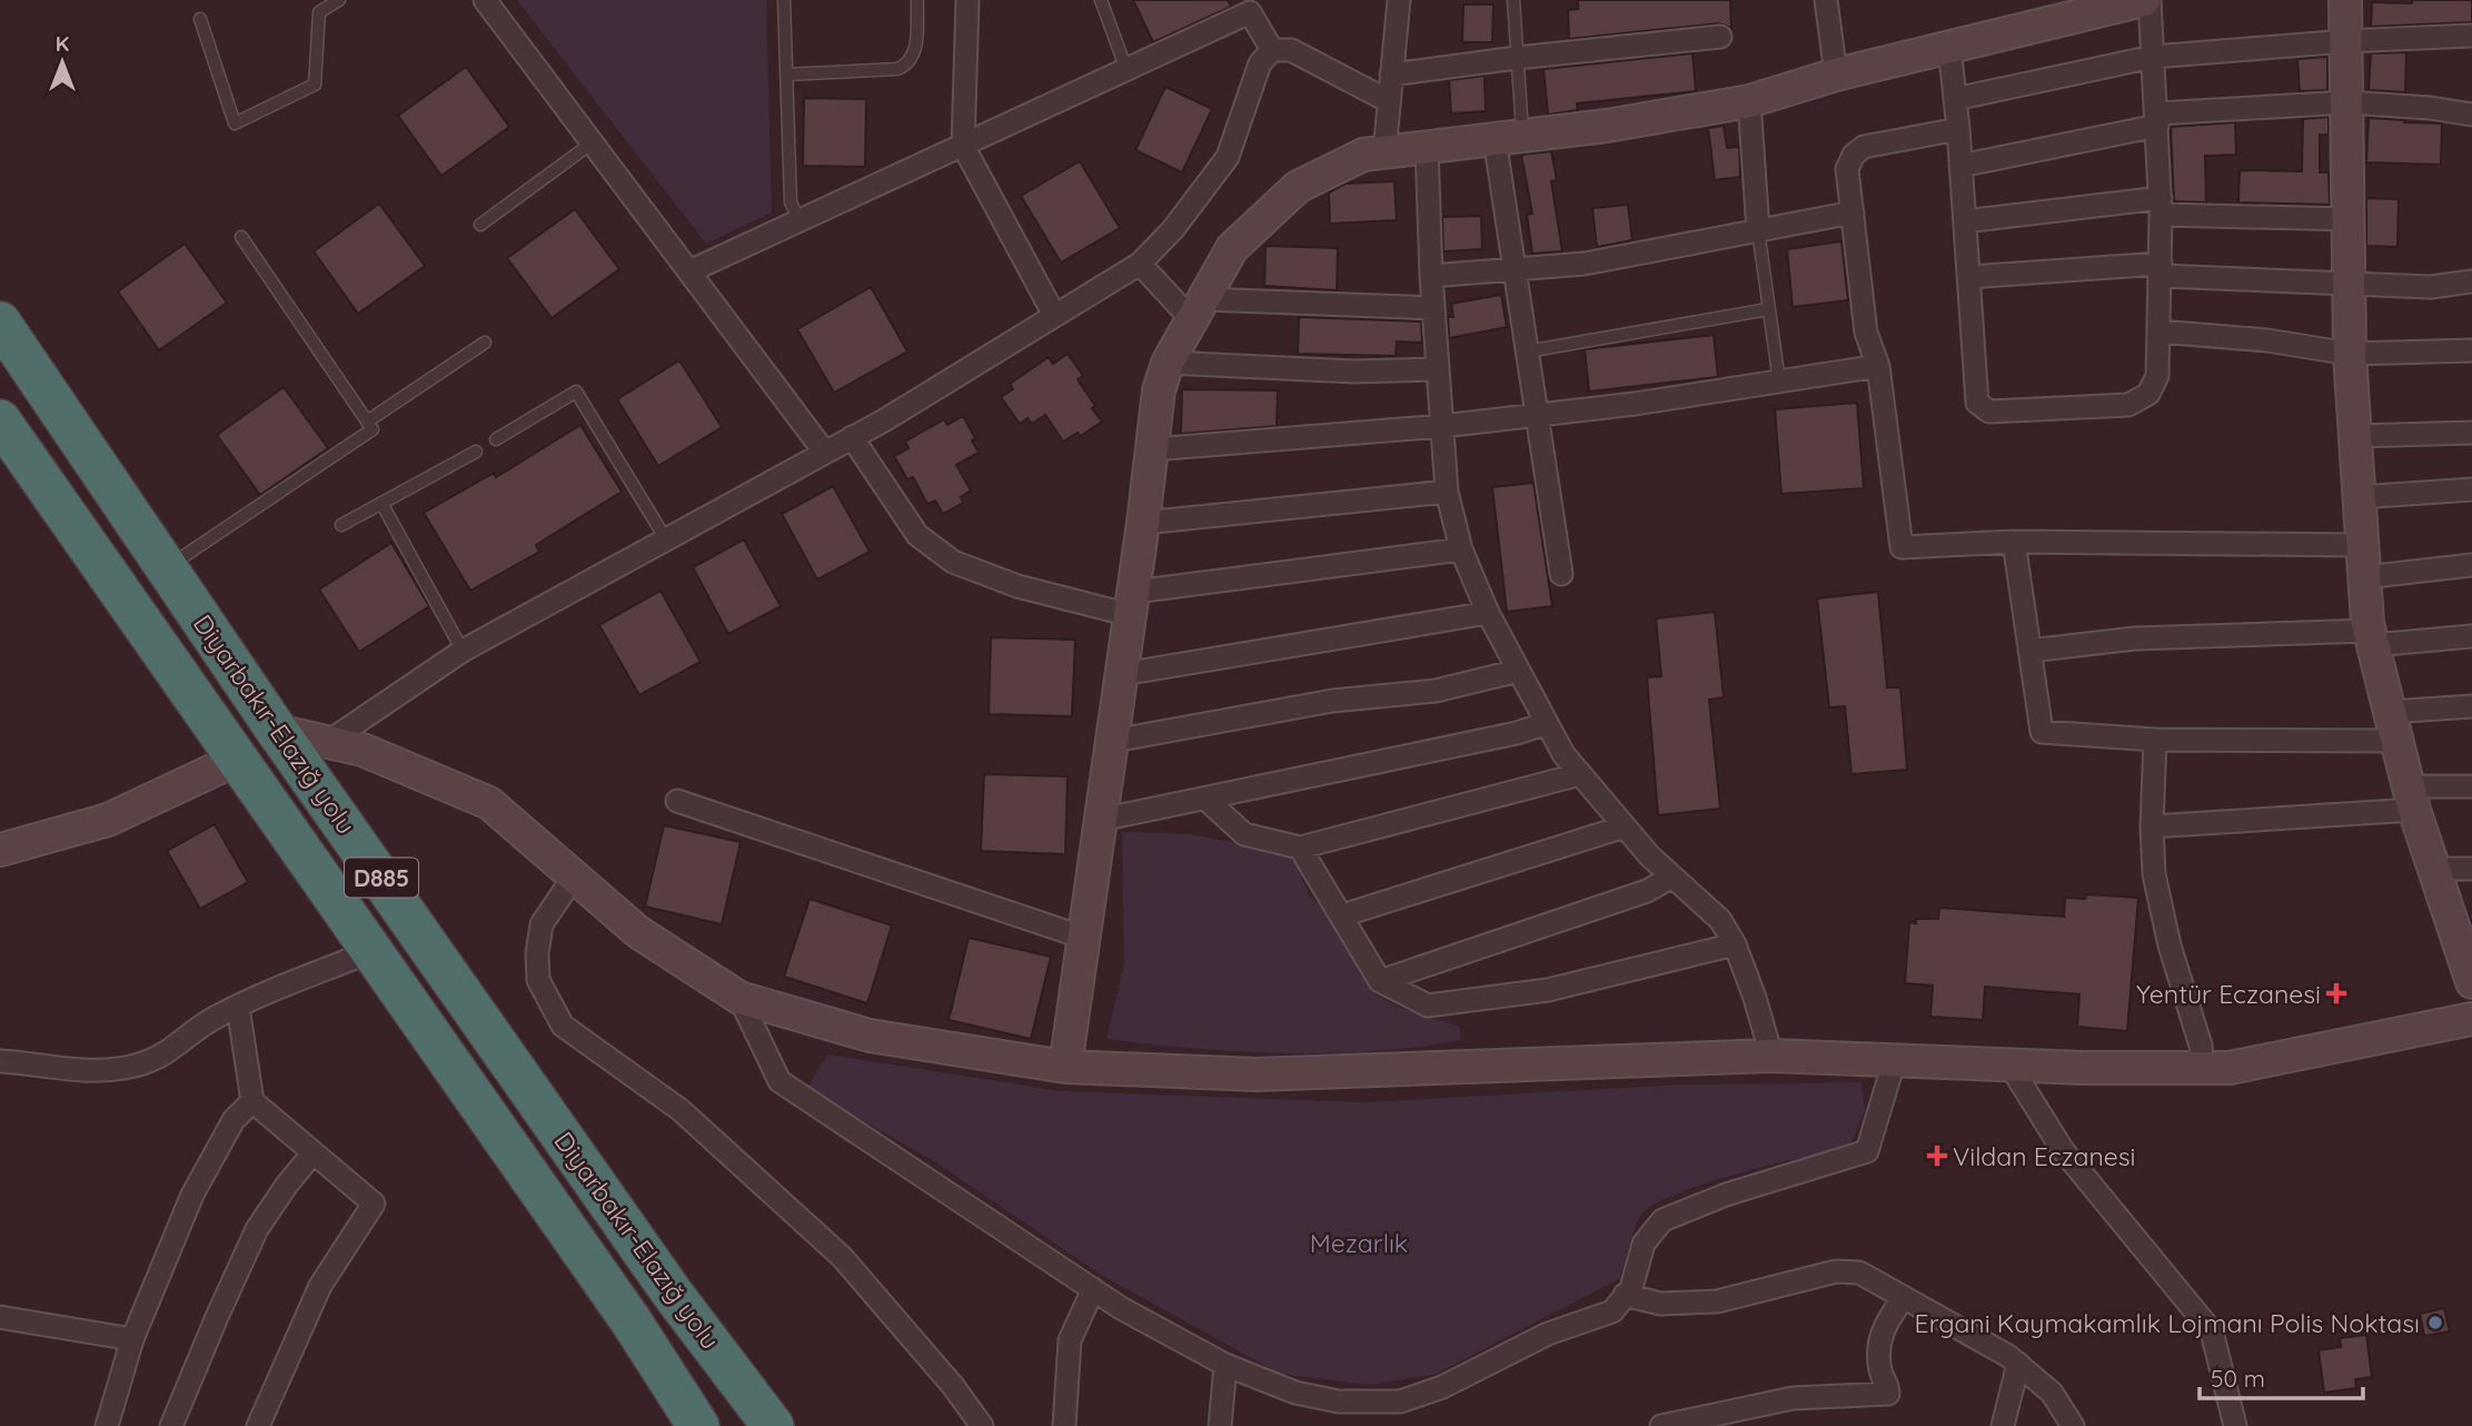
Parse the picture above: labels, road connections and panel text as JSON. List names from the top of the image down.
{
  "streets": {
    "highway": ["Diyarbakır-Elazığ yolu", "D885"]
  },
  "parks": ["Mezarlık"],
  "places": {
    "health": ["Yentür Eczanesi", "Vildan Eczanesi"],
    "other": ["Ergani Kaymakamlık Lojmanı Polis Noktası"]
  },
  "scale_bar": "50 m",
  "north": "top"
}
